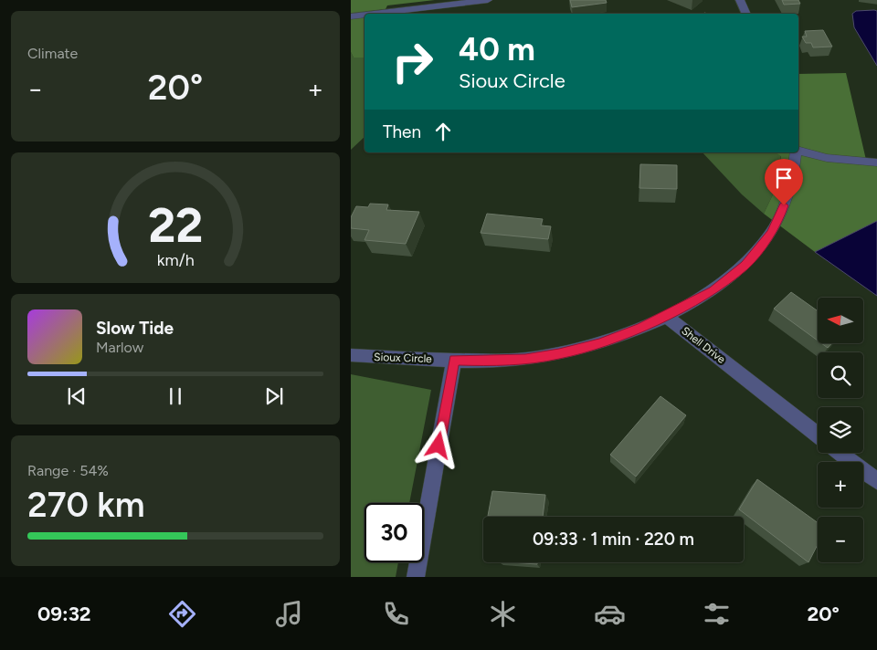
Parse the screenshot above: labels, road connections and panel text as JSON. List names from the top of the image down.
{
  "streets": {
    "street": ["Shell Drive", "Sioux Circle"]
  },
  "crossings": [
    ["Shell Drive", "Sioux Circle"]
  ],
  "north": "left",
  "page": {
    "tile": [
      "Climate",
      ["Range · 54%", "270 km"]
    ],
    "turn": ["40 m", "Sioux Circle"],
    "heat": ["−", "20°", "+"],
    "then": "Then",
    "map_buttons": ["+", "−"],
    "song": ["Slow Tide", "Marlow"],
    "limit": "30",
    "trip": "09:33 · 1 min · 220 m",
    "tabs": ["09:32", "20°"],
    "gauge": ["22", "km/h"]
  }
}
